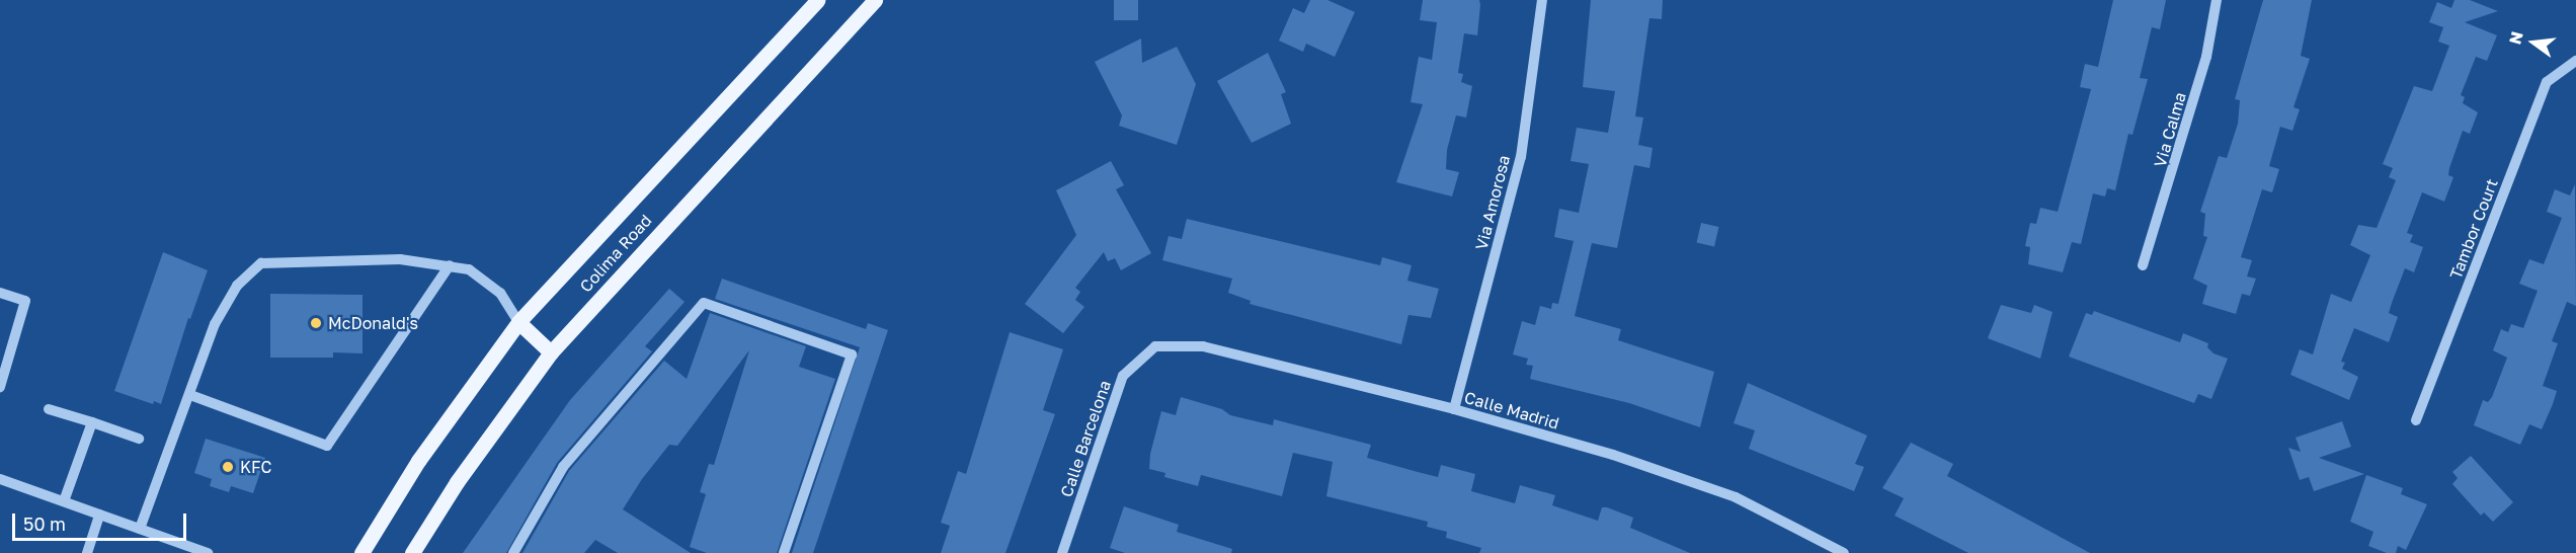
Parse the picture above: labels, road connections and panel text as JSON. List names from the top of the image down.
{
  "streets": {
    "main road": ["Colima Road"],
    "street": [
      "Via Calma",
      "Via Amorosa",
      "Tambor Court",
      "Calle Madrid",
      "Calle Barcelona"
    ]
  },
  "crossings": [
    ["Via Amorosa", "Calle Madrid"],
    ["Calle Madrid", "Calle Barcelona"]
  ],
  "places": ["McDonald's", "KFC"],
  "scale_bar": "50 m",
  "north": "left"
}
